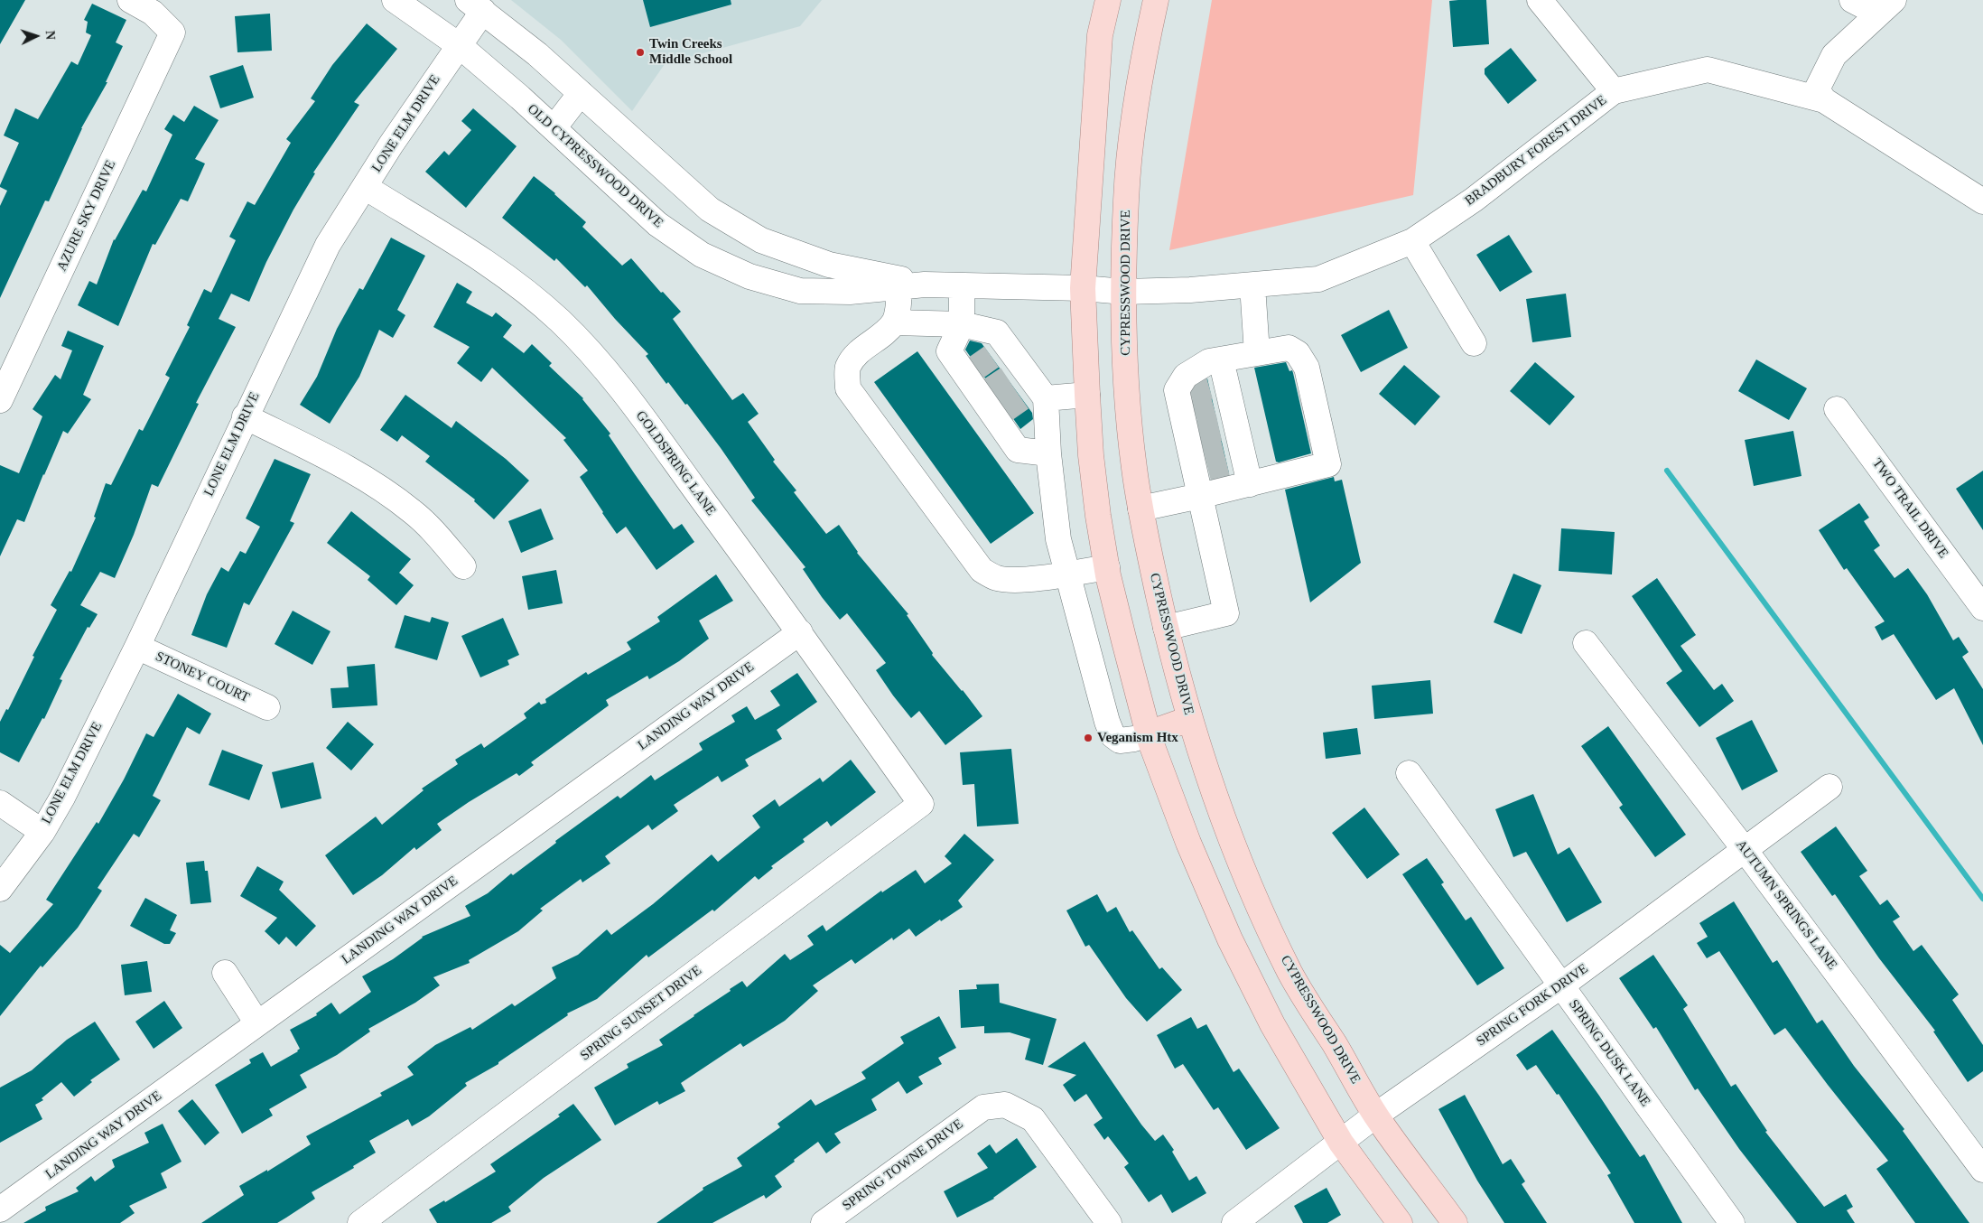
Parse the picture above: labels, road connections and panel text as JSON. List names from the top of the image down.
{
  "streets": {
    "main road": ["CYPRESSWOOD DRIVE"],
    "street": [
      "LONE ELM DRIVE",
      "BRADBURY FOREST DRIVE",
      "OLD CYPRESSWOOD DRIVE",
      "AZURE SKY DRIVE",
      "GOLDSPRING LANE",
      "TWO TRAIL DRIVE",
      "STONEY COURT",
      "LANDING WAY DRIVE",
      "AUTUMN SPRINGS LANE",
      "SPRING FORK DRIVE",
      "SPRING SUNSET DRIVE",
      "SPRING DUSK LANE",
      "SPRING TOWNE DRIVE"
    ]
  },
  "crossings": [
    ["LONE ELM DRIVE", "OLD CYPRESSWOOD DRIVE"],
    ["LONE ELM DRIVE", "GOLDSPRING LANE"],
    ["LONE ELM DRIVE", "STONEY COURT"],
    ["BRADBURY FOREST DRIVE", "OLD CYPRESSWOOD DRIVE"],
    ["BRADBURY FOREST DRIVE", "CYPRESSWOOD DRIVE"],
    ["OLD CYPRESSWOOD DRIVE", "CYPRESSWOOD DRIVE"],
    ["CYPRESSWOOD DRIVE", "SPRING FORK DRIVE"],
    ["GOLDSPRING LANE", "LANDING WAY DRIVE"],
    ["GOLDSPRING LANE", "SPRING SUNSET DRIVE"],
    ["AUTUMN SPRINGS LANE", "SPRING FORK DRIVE"],
    ["SPRING FORK DRIVE", "SPRING DUSK LANE"]
  ],
  "places": ["Twin Creeks Middle School", "Veganism Htx"],
  "north": "right"
}
